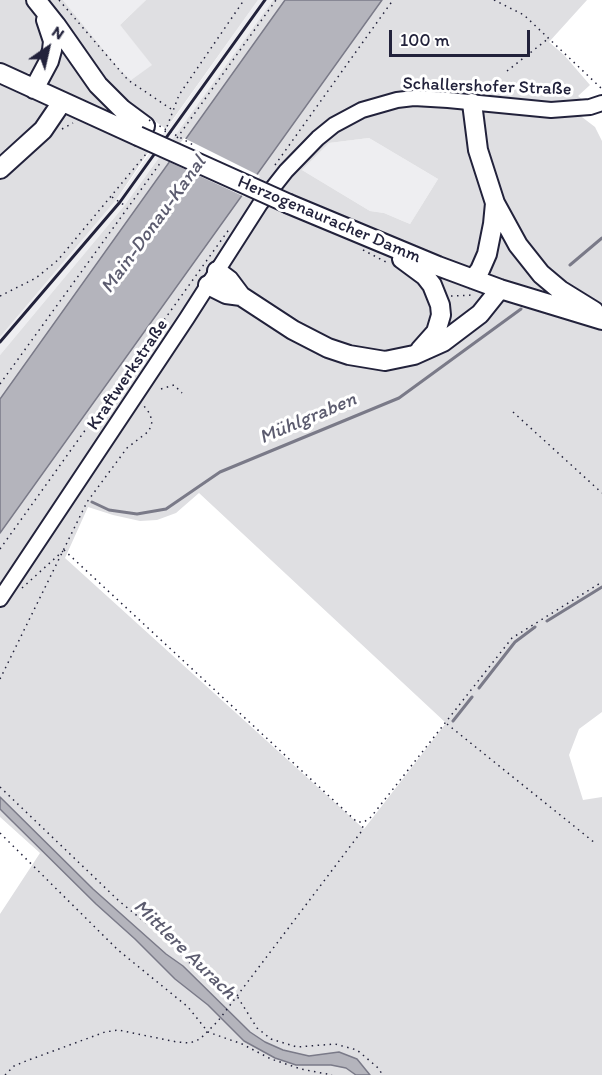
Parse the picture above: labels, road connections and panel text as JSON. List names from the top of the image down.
{
  "streets": {
    "main road": ["Herzogenauracher Damm"],
    "street": ["Schallershofer Straße", "Kraftwerkstraße"]
  },
  "crossings": [
    ["Schallershofer Straße", "Kraftwerkstraße"]
  ],
  "water": ["Main-Donau-Kanal", "Mühlgraben", "Mittlere Aurach"],
  "scale_bar": "100 m",
  "north": "top right"
}
